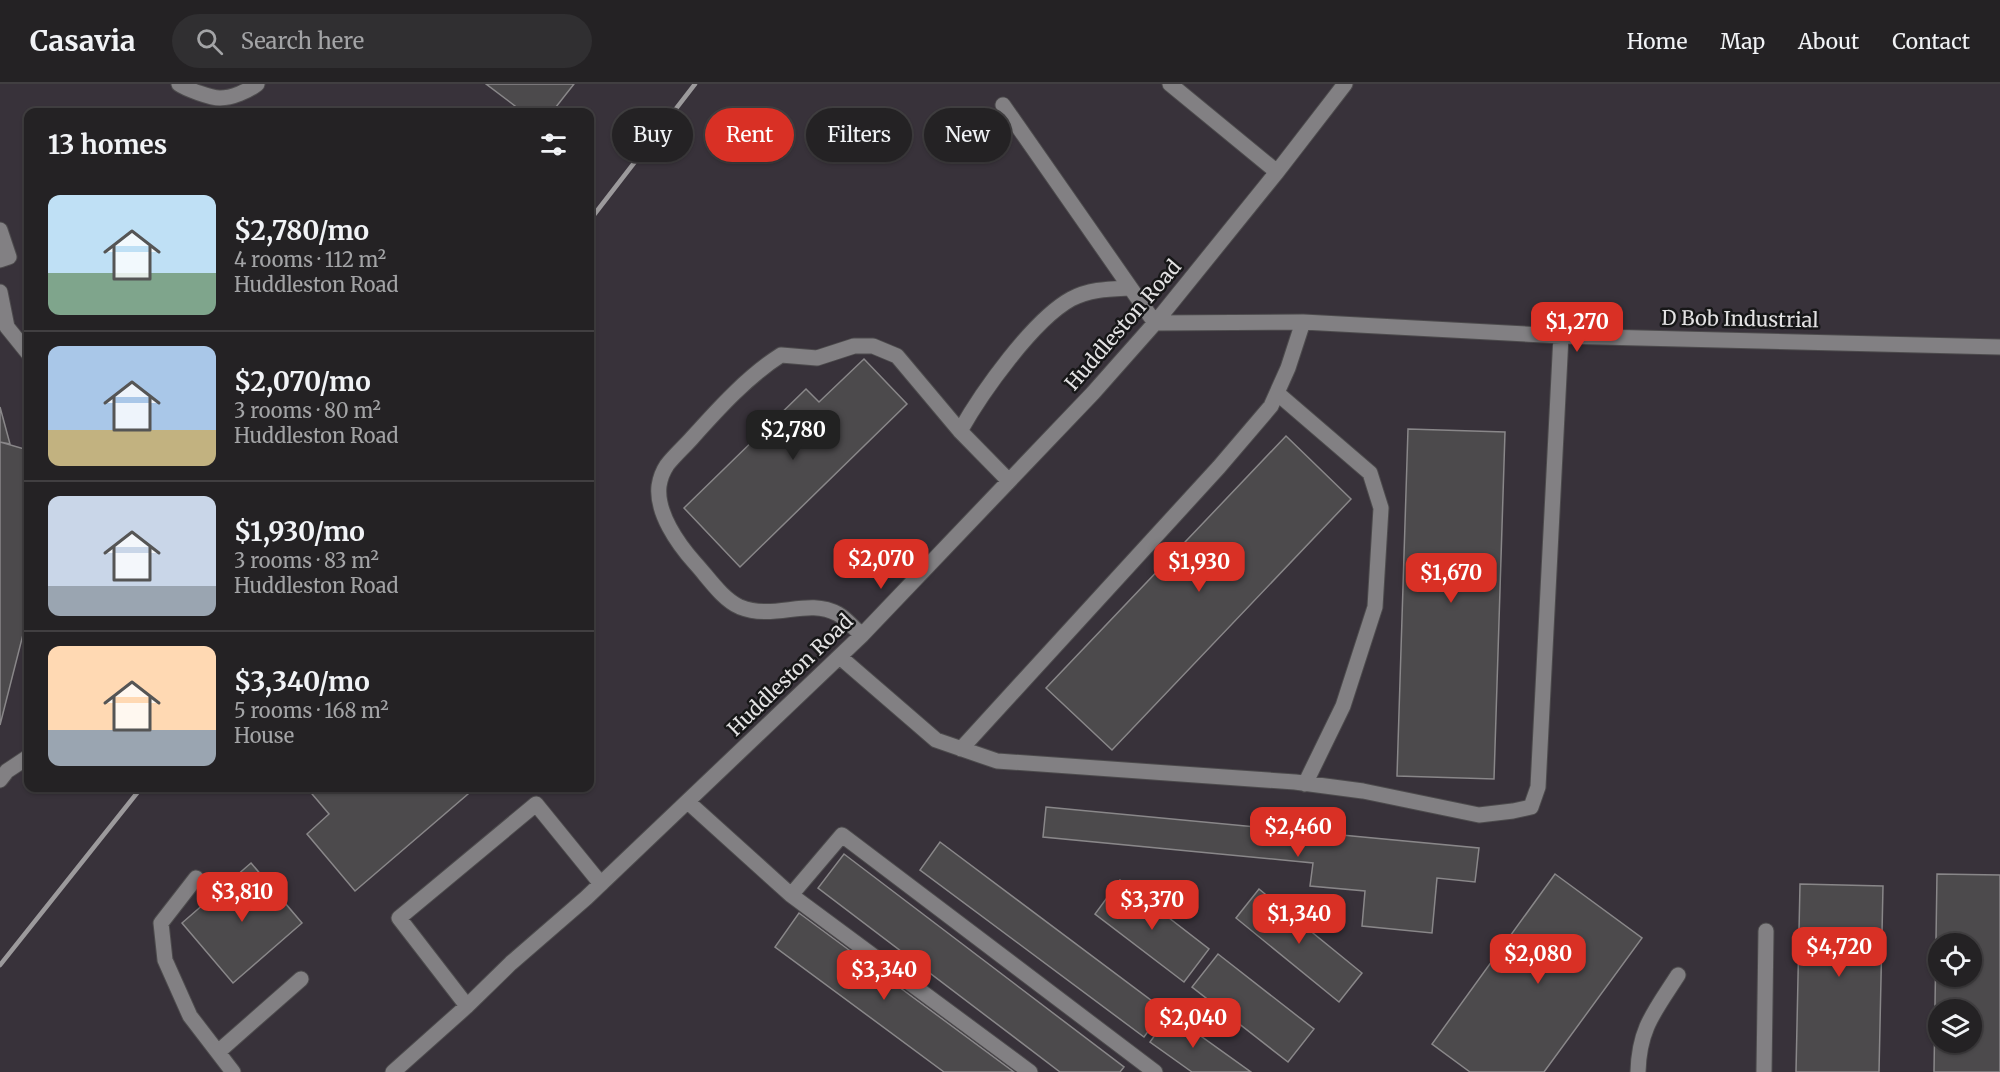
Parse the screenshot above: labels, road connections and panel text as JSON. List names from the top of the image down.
{
  "streets": {
    "street": ["D Bob Industrial", "Huddleston Road"]
  },
  "crossings": [
    ["D Bob Industrial", "Huddleston Road"]
  ],
  "page": {
    "header": "Casavia",
    "search": "Search here",
    "nav": [
      "Home",
      "Map",
      "About",
      "Contact"
    ],
    "chip": [
      "Buy",
      "Rent",
      "Filters",
      "New"
    ],
    "heading": "13 homes",
    "list": [
      {
        "name": "$2,780/mo",
        "note": "4 rooms · 112 m² · Huddleston Road"
      },
      {
        "name": "$2,070/mo",
        "note": "3 rooms · 80 m² · Huddleston Road"
      },
      {
        "name": "$1,930/mo",
        "note": "3 rooms · 83 m² · Huddleston Road"
      },
      {
        "name": "$3,340/mo",
        "note": "5 rooms · 168 m² · House"
      }
    ],
    "price": [
      "$1,270",
      "$2,780",
      "$2,070",
      "$1,930",
      "$1,670",
      "$2,460",
      "$3,810",
      "$3,370",
      "$1,340",
      "$4,720",
      "$2,080",
      "$3,340",
      "$2,040"
    ]
  }
}
